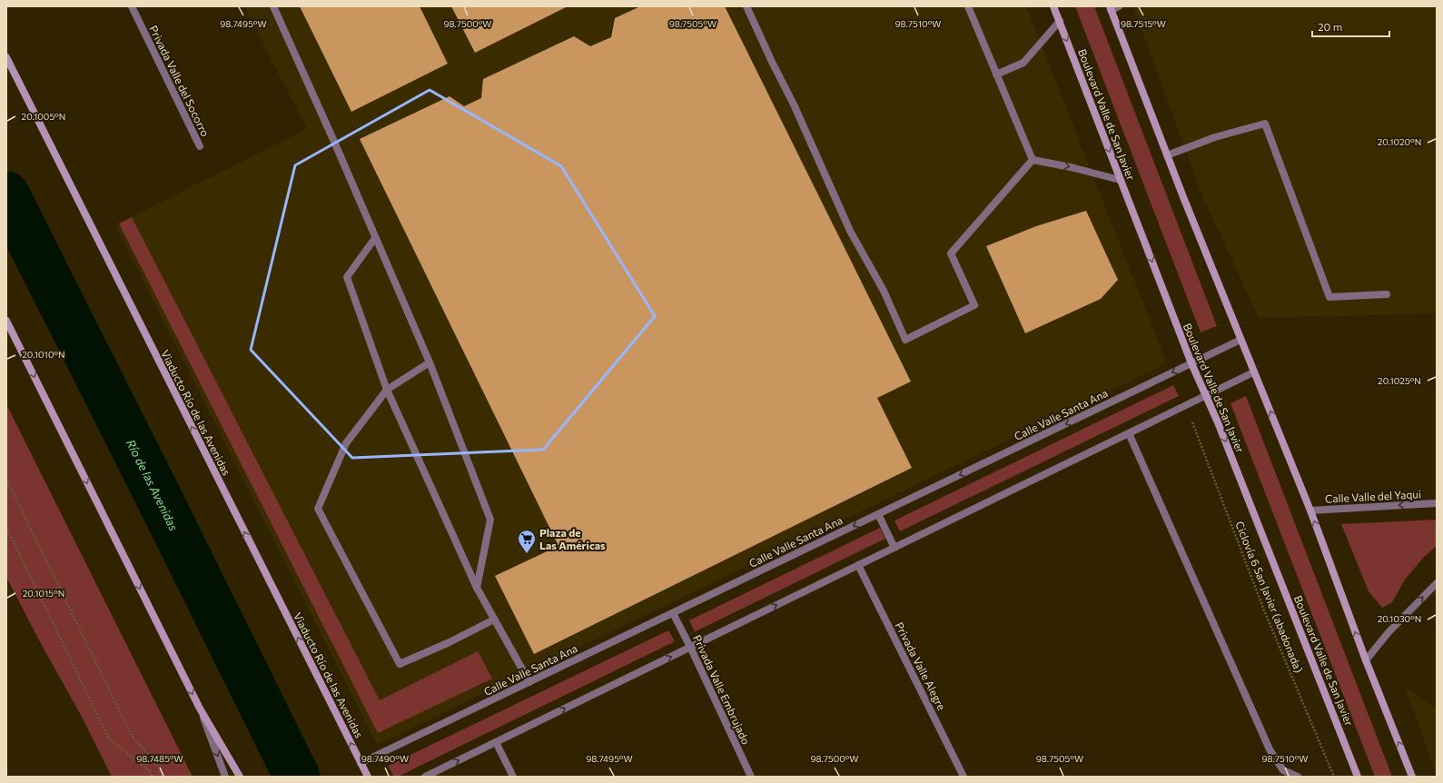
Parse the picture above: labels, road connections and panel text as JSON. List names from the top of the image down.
{
  "streets": {
    "main road": ["Boulevard Valle de San Javier", "Viaducto Río de las Avenidas"],
    "street": [
      "Privada Valle del Socorro",
      "Calle Valle Santa Ana",
      "Calle Valle del Yaqui",
      "Privada Valle Alegre",
      "Privada Valle Embrujado"
    ],
    "path": ["Ciclovía 6 San Javier (abadonada)"]
  },
  "crossings": [
    ["Boulevard Valle de San Javier", "Calle Valle Santa Ana"],
    ["Viaducto Río de las Avenidas", "Calle Valle Santa Ana"],
    ["Calle Valle Santa Ana", "Privada Valle Embrujado"]
  ],
  "one_way": ["Viaducto Río de las Avenidas", "Calle Valle del Yaqui"],
  "water": ["Río de las Avenidas"],
  "places": {
    "supermarket": ["Plaza de Las Américas"]
  },
  "scale_bar": "20 m",
  "coordinates": [
    "98.7495°W",
    "98.7500°W",
    "98.7505°W",
    "98.7510°W",
    "98.7515°W",
    "20.1005°N",
    "20.1020°N",
    "20.1010°N",
    "20.1025°N",
    "20.1015°N",
    "20.1030°N",
    "98.7485°W",
    "98.7490°W"
  ]
}
